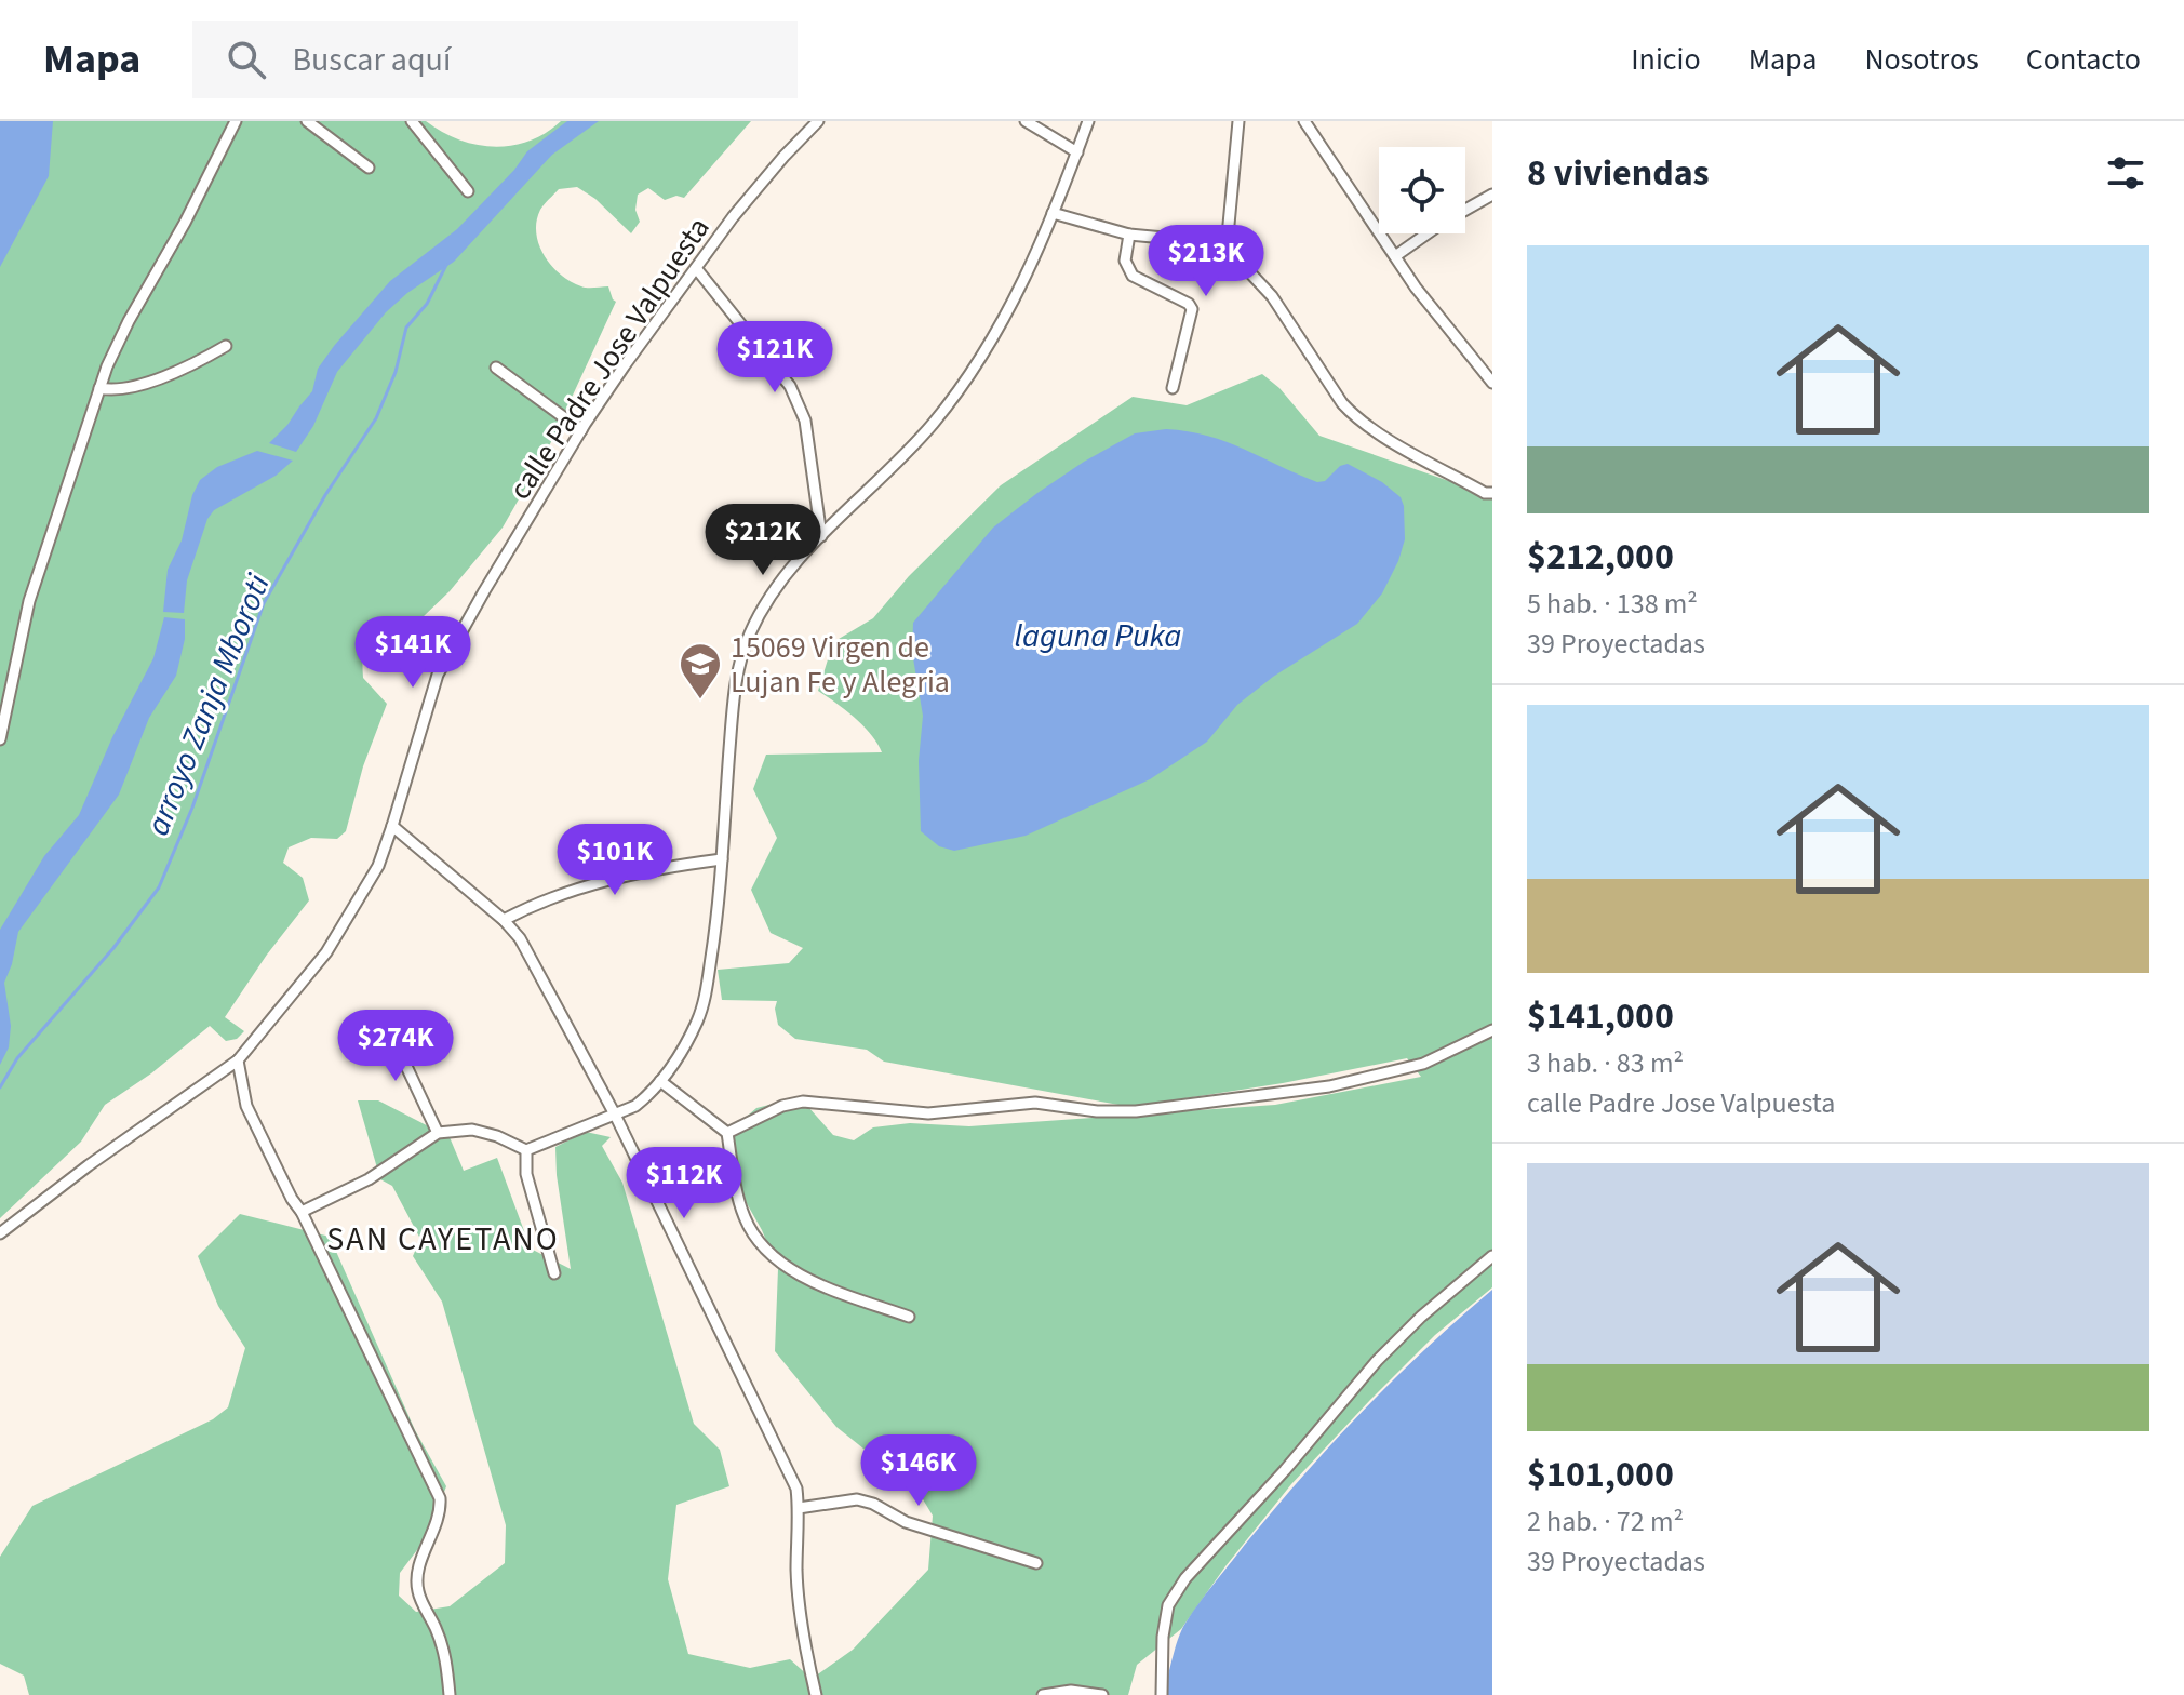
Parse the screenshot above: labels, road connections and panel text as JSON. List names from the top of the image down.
{
  "streets": {
    "street": ["calle Padre Jose Valpuesta"]
  },
  "districts": ["SAN CAYETANO"],
  "water": ["laguna Puka", "arroyo Zanja Mboroti"],
  "places": {
    "school or university": ["15069 Virgen de Lujan Fe y Alegria"]
  },
  "page": {
    "header": "Mapa",
    "search": "Buscar aquí",
    "nav": [
      "Inicio",
      "Mapa",
      "Nosotros",
      "Contacto"
    ],
    "heading": "8 viviendas",
    "price": [
      "$213K",
      "$121K",
      "$212K",
      "$141K",
      "$101K",
      "$274K",
      "$112K",
      "$146K"
    ],
    "list": [
      {
        "name": "$212,000",
        "note": "5 hab. · 138 m² · 39 Proyectadas"
      },
      {
        "name": "$141,000",
        "note": "3 hab. · 83 m² · calle Padre Jose Valpuesta"
      },
      {
        "name": "$101,000",
        "note": "2 hab. · 72 m² · 39 Proyectadas"
      }
    ]
  }
}
